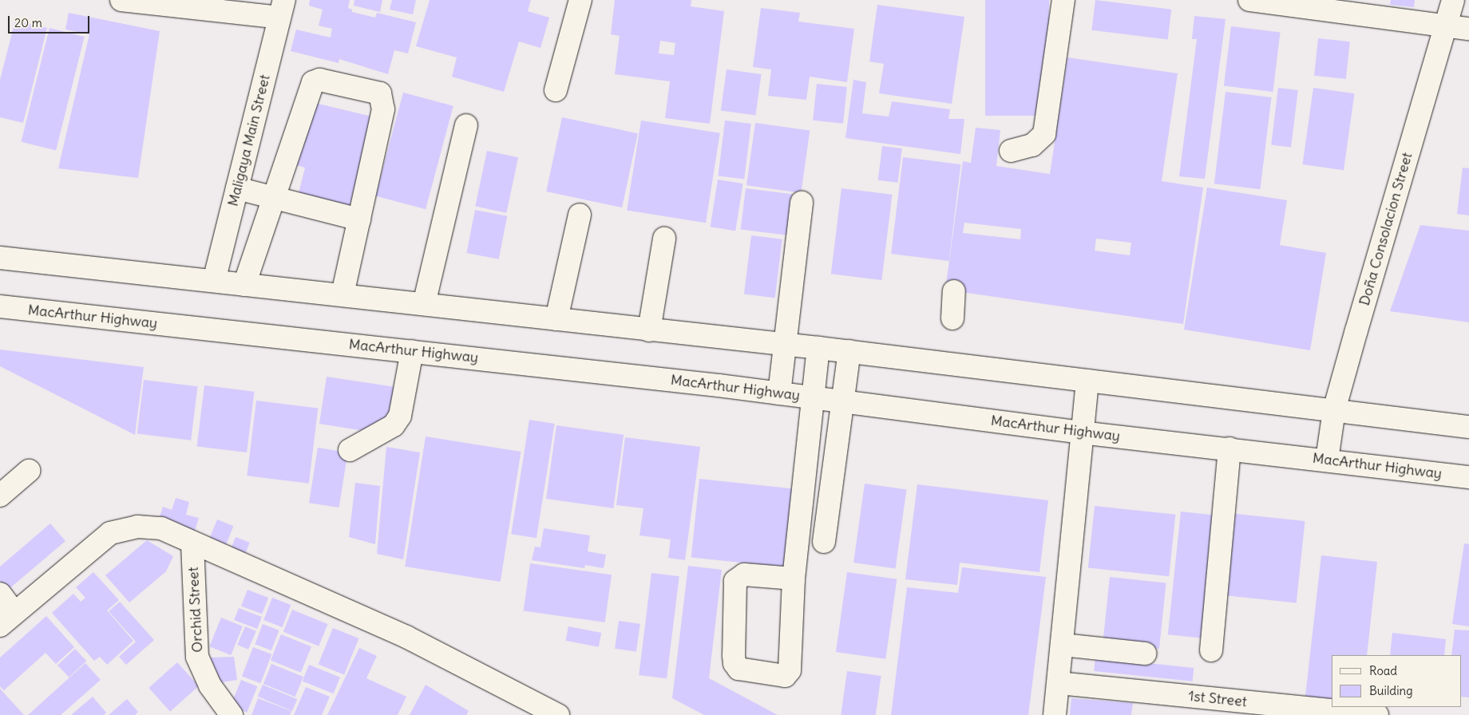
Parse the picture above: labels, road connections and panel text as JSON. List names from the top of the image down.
{
  "streets": {
    "main road": [
      "Maligaya Main Street",
      "Doña Consolacion Street",
      "MacArthur Highway",
      "Orchid Street",
      "1st Street"
    ]
  },
  "crossings": [
    ["Doña Consolacion Street", "MacArthur Highway"]
  ],
  "legend": ["Road", "Building"],
  "scale_bar": "20 m"
}
